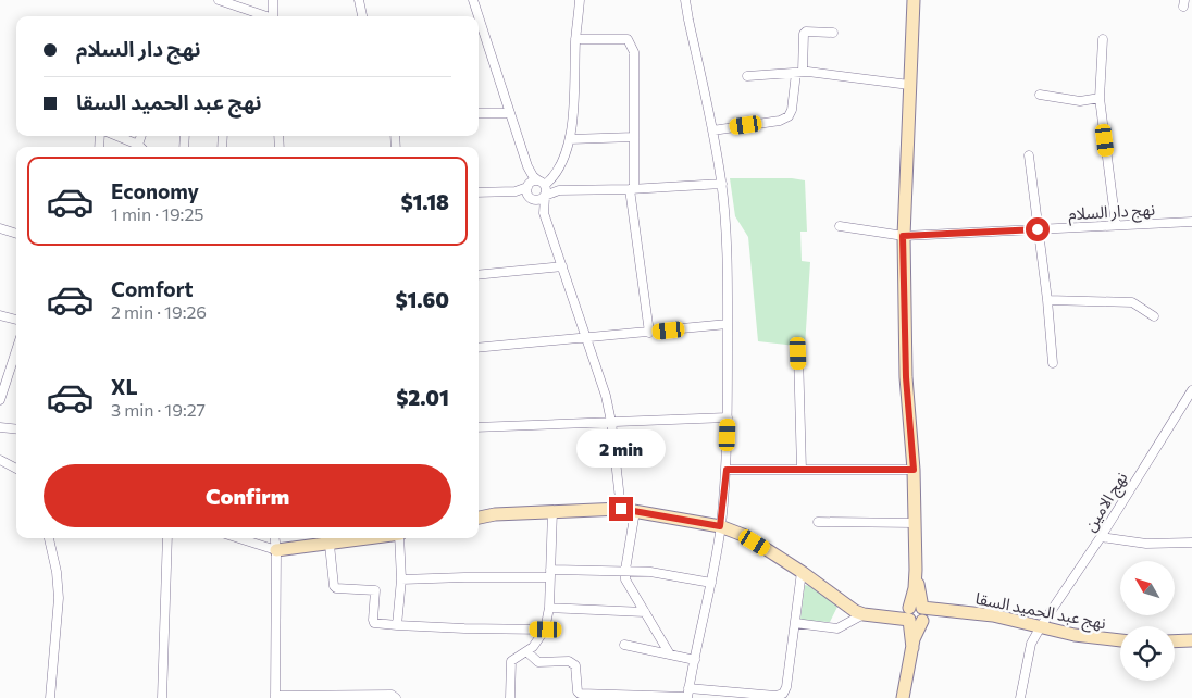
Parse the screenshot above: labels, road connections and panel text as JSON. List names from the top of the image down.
{
  "streets": {
    "street": ["نهج دار السلام", "نهج الامين", "نهج عبد الحميد السقا"]
  },
  "crossings": [
    ["نهج الامين", "نهج عبد الحميد السقا"]
  ],
  "north": "top left",
  "page": {
    "banner": ["نهج دار السلام", "نهج عبد الحميد السقا"],
    "list": [
      {
        "name": "Economy",
        "note": "1 min · 19:25",
        "value": "$1.18"
      },
      {
        "name": "Comfort",
        "note": "2 min · 19:26",
        "value": "$1.60"
      },
      {
        "name": "XL",
        "note": "3 min · 19:27",
        "value": "$2.01"
      }
    ],
    "bubble": "2 min",
    "buttons": "Confirm"
  }
}
